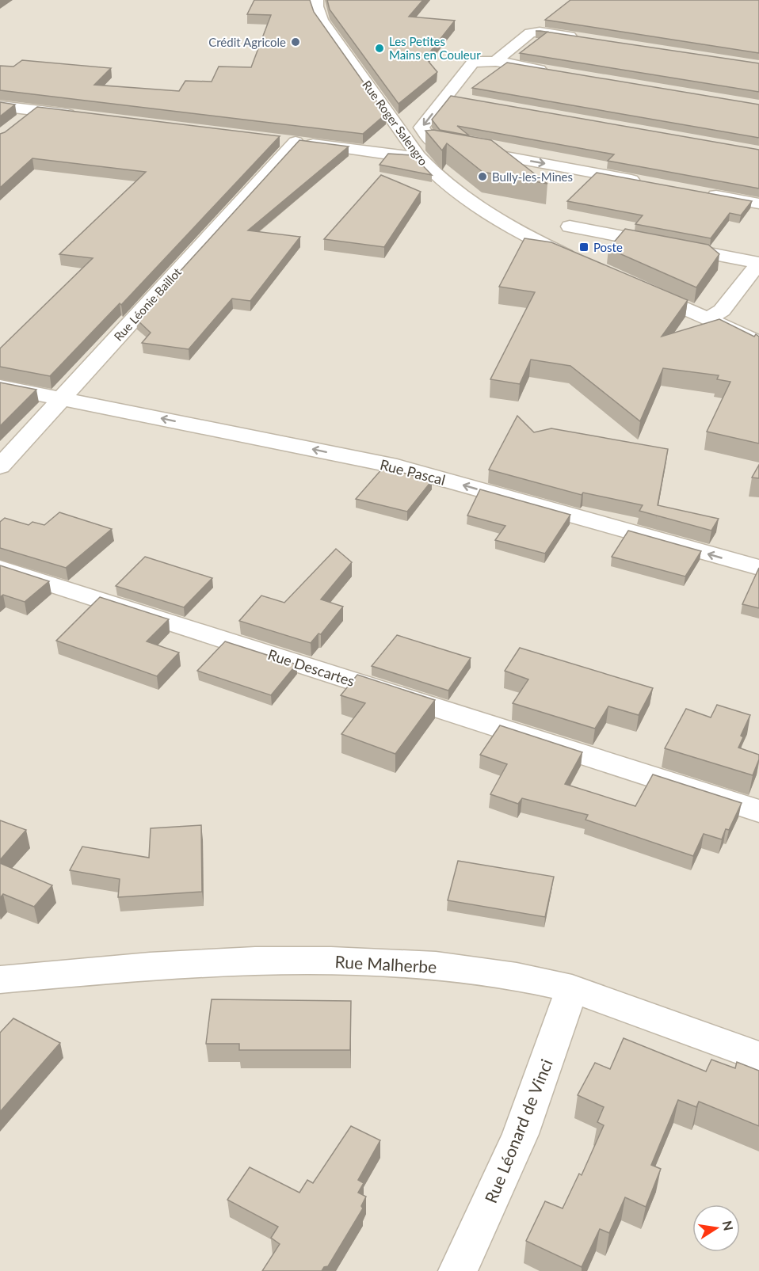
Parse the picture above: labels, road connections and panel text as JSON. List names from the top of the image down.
{
  "streets": {
    "street": [
      "Rue Roger Salengro",
      "Rue Léonie Baillot",
      "Rue Pascal",
      "Rue Descartes",
      "Rue Malherbe",
      "Rue Léonard de Vinci"
    ]
  },
  "crossings": [
    ["Rue Roger Salengro", "Rue Léonie Baillot"],
    ["Rue Léonie Baillot", "Rue Pascal"],
    ["Rue Malherbe", "Rue Léonard de Vinci"]
  ],
  "one_way": ["Rue Pascal"],
  "places": {
    "other": ["Crédit Agricole", "Les Petites Mains en Couleur", "Bully-les-Mines"],
    "transit": ["Poste"]
  },
  "north": "right"
}
